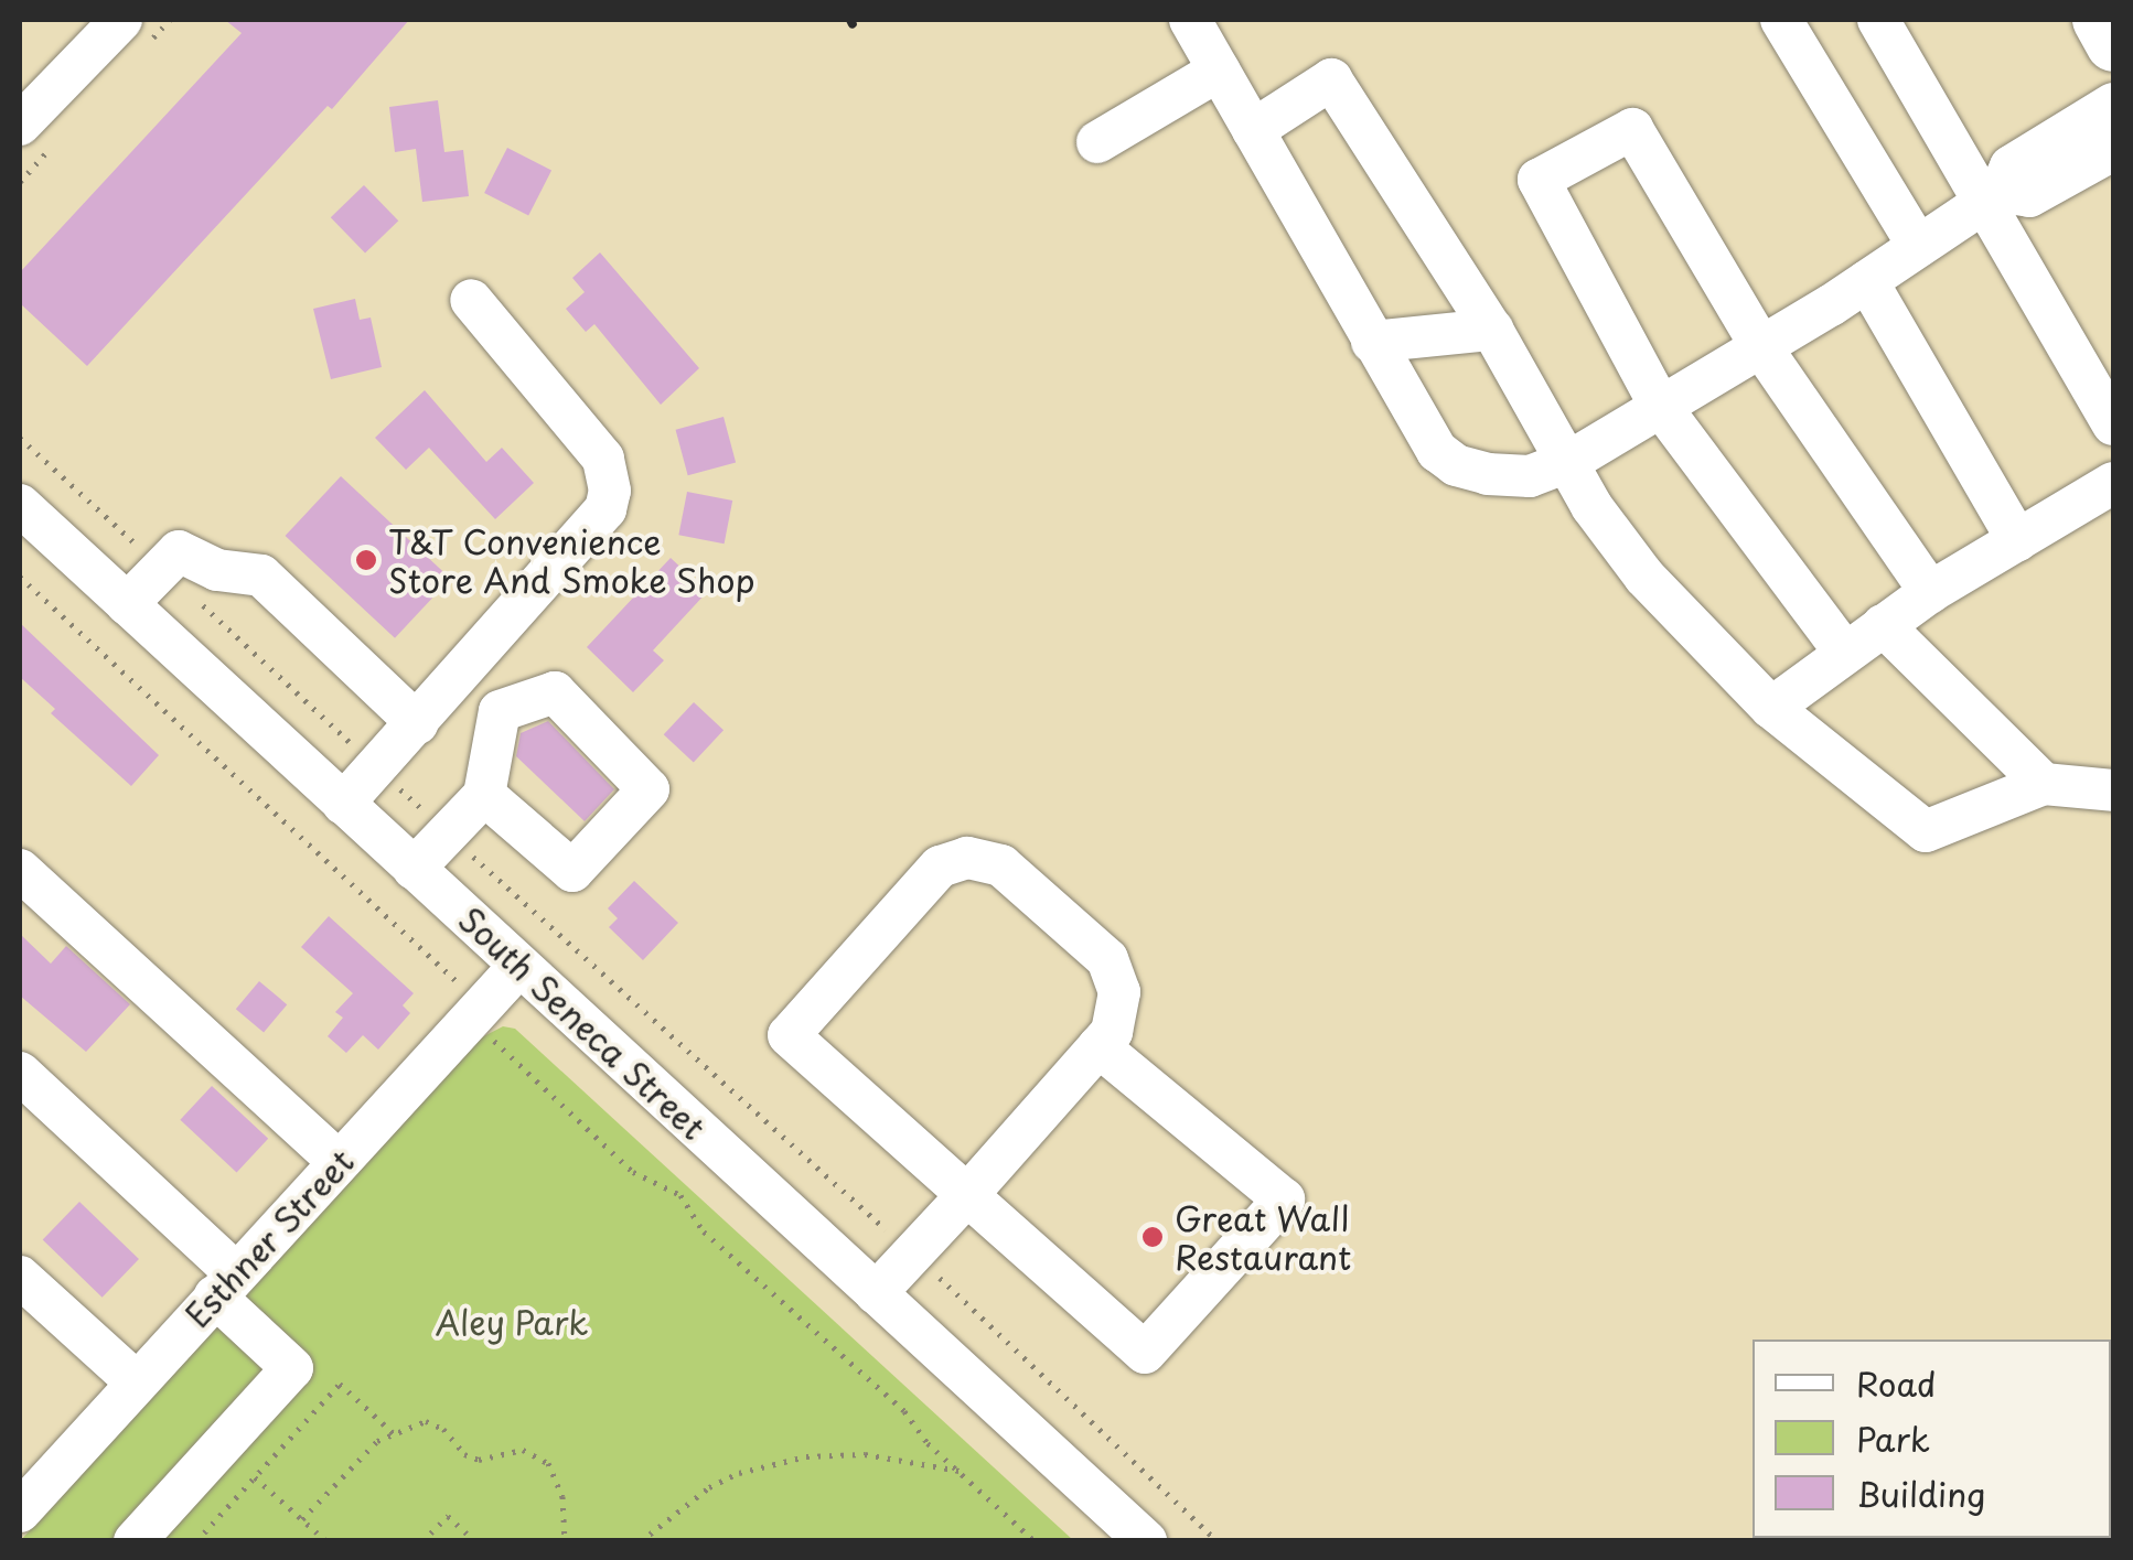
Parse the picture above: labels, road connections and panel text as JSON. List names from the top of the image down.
{
  "streets": {
    "street": ["South Seneca Street", "Esthner Street"]
  },
  "crossings": [
    ["South Seneca Street", "Esthner Street"]
  ],
  "parks": ["Aley Park"],
  "places": ["T&T Convenience Store And Smoke Shop", "Great Wall Restaurant"],
  "legend": ["Road", "Park", "Building"]
}
